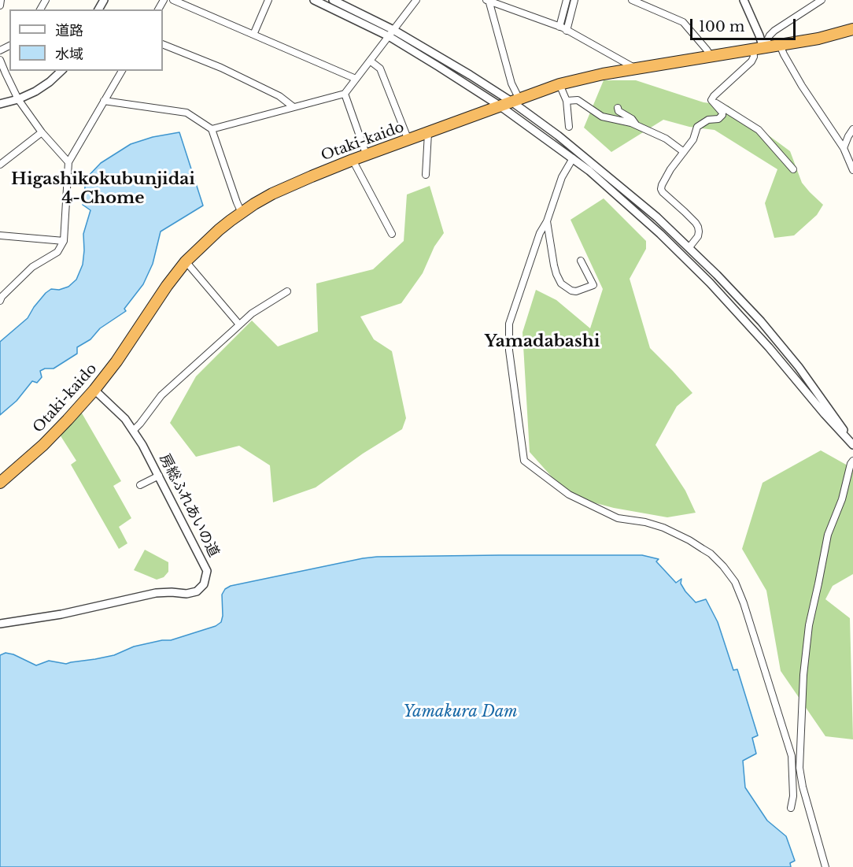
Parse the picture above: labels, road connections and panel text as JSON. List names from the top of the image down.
{
  "streets": {
    "highway": ["Otaki-kaido"],
    "street": ["房総ふれあいの道"]
  },
  "crossings": [
    ["Otaki-kaido", "房総ふれあいの道"]
  ],
  "districts": ["Higashikokubunjidai 4-Chome", "Yamadabashi"],
  "water": ["Yamakura Dam"],
  "legend": ["道路", "水域"],
  "scale_bar": "100 m"
}
